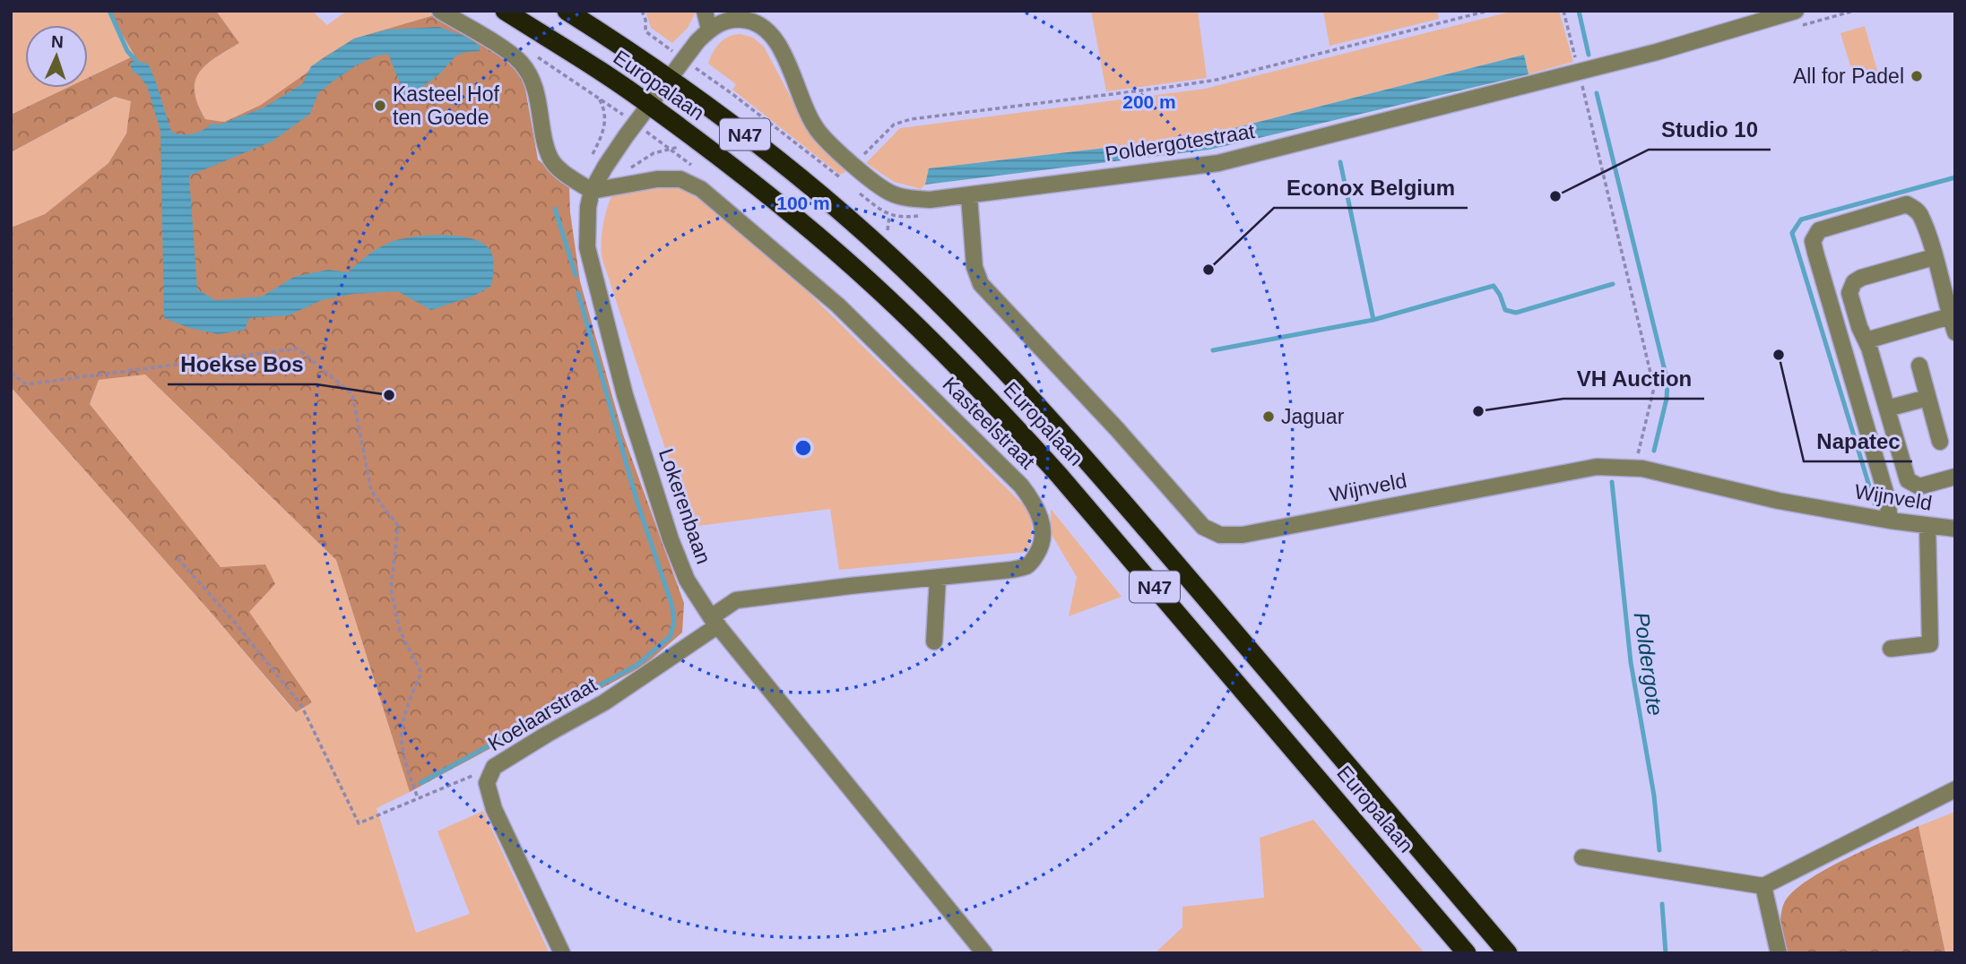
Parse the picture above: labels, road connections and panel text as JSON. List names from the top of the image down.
{
  "streets": {
    "highway": ["Europalaan", "N47"],
    "street": [
      "Poldergotestraat",
      "Kasteelstraat",
      "Wijnveld",
      "Lokerenbaan",
      "Koelaarstraat"
    ]
  },
  "crossings": [
    ["Europalaan", "Poldergotestraat"],
    ["Europalaan", "Lokerenbaan"],
    ["Poldergotestraat", "Wijnveld"],
    ["Poldergotestraat", "Lokerenbaan"],
    ["Kasteelstraat", "Lokerenbaan"],
    ["Kasteelstraat", "Koelaarstraat"],
    ["Lokerenbaan", "Koelaarstraat"]
  ],
  "water": ["Poldergote"],
  "places": [
    "All for Padel",
    "Kasteel Hof ten Goede",
    "Studio 10",
    "Econox Belgium",
    "Napatec",
    "Hoekse Bos",
    "VH Auction",
    "Jaguar"
  ],
  "north": "top",
  "rings": ["200 m", "100 m"]
}
